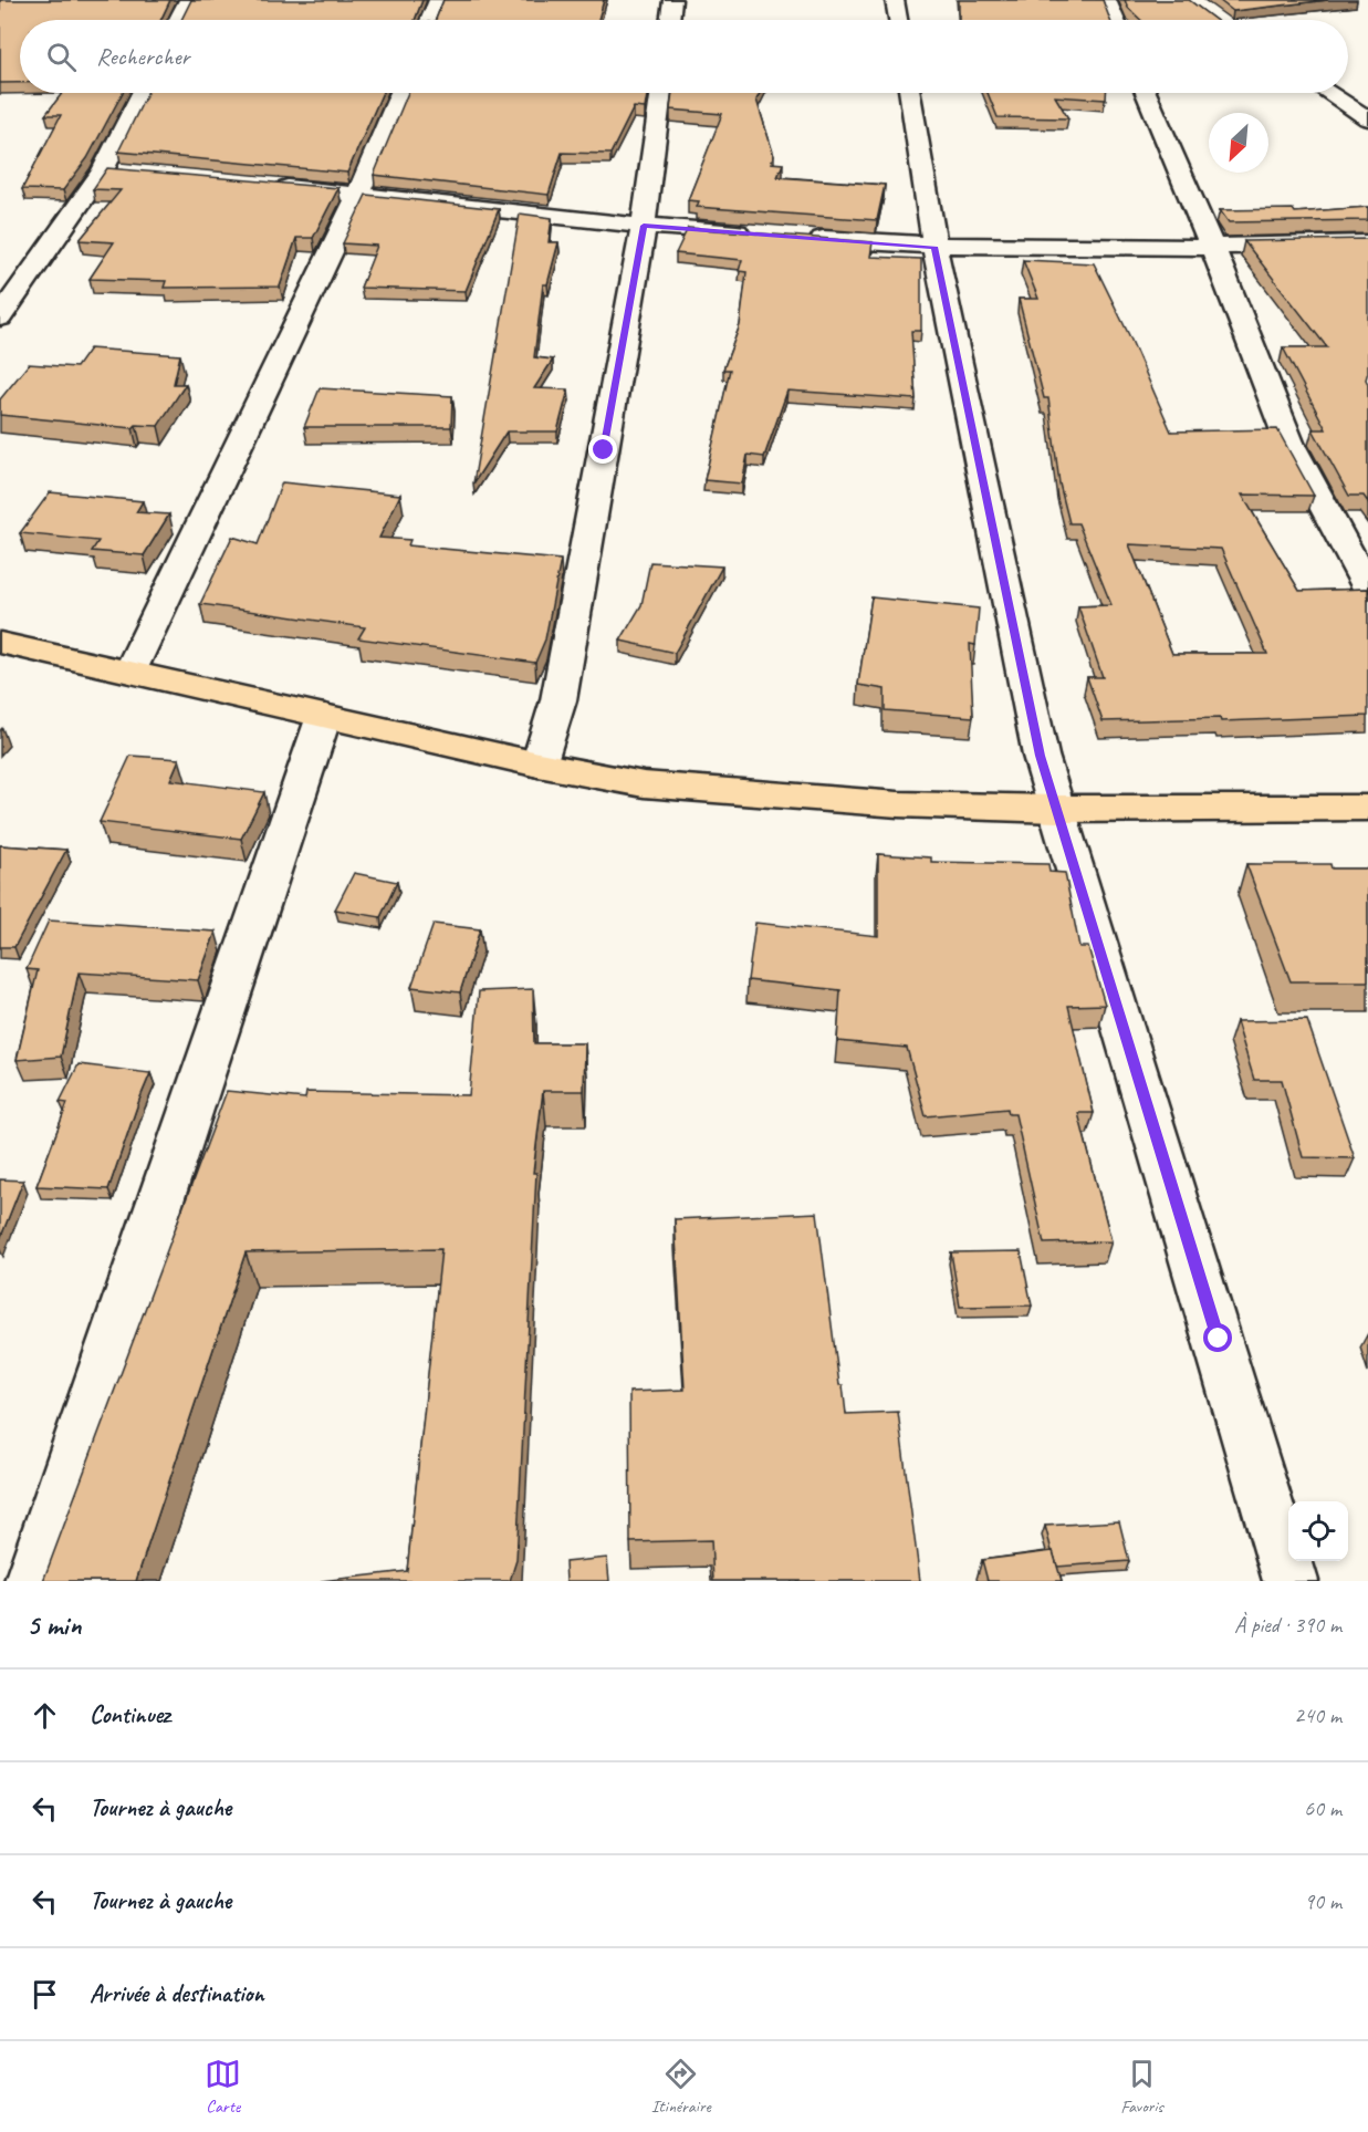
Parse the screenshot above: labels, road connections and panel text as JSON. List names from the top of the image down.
{
  "north": "bottom left",
  "page": {
    "search": "Rechercher",
    "heading": ["5 min", "À pied · 390 m"],
    "list": [
      ["Continuez", "240 m"],
      ["Tournez à gauche", "60 m"],
      ["Tournez à gauche", "90 m"],
      "Arrivée à destination"
    ],
    "nav": ["Carte", "Itinéraire", "Favoris"]
  }
}
